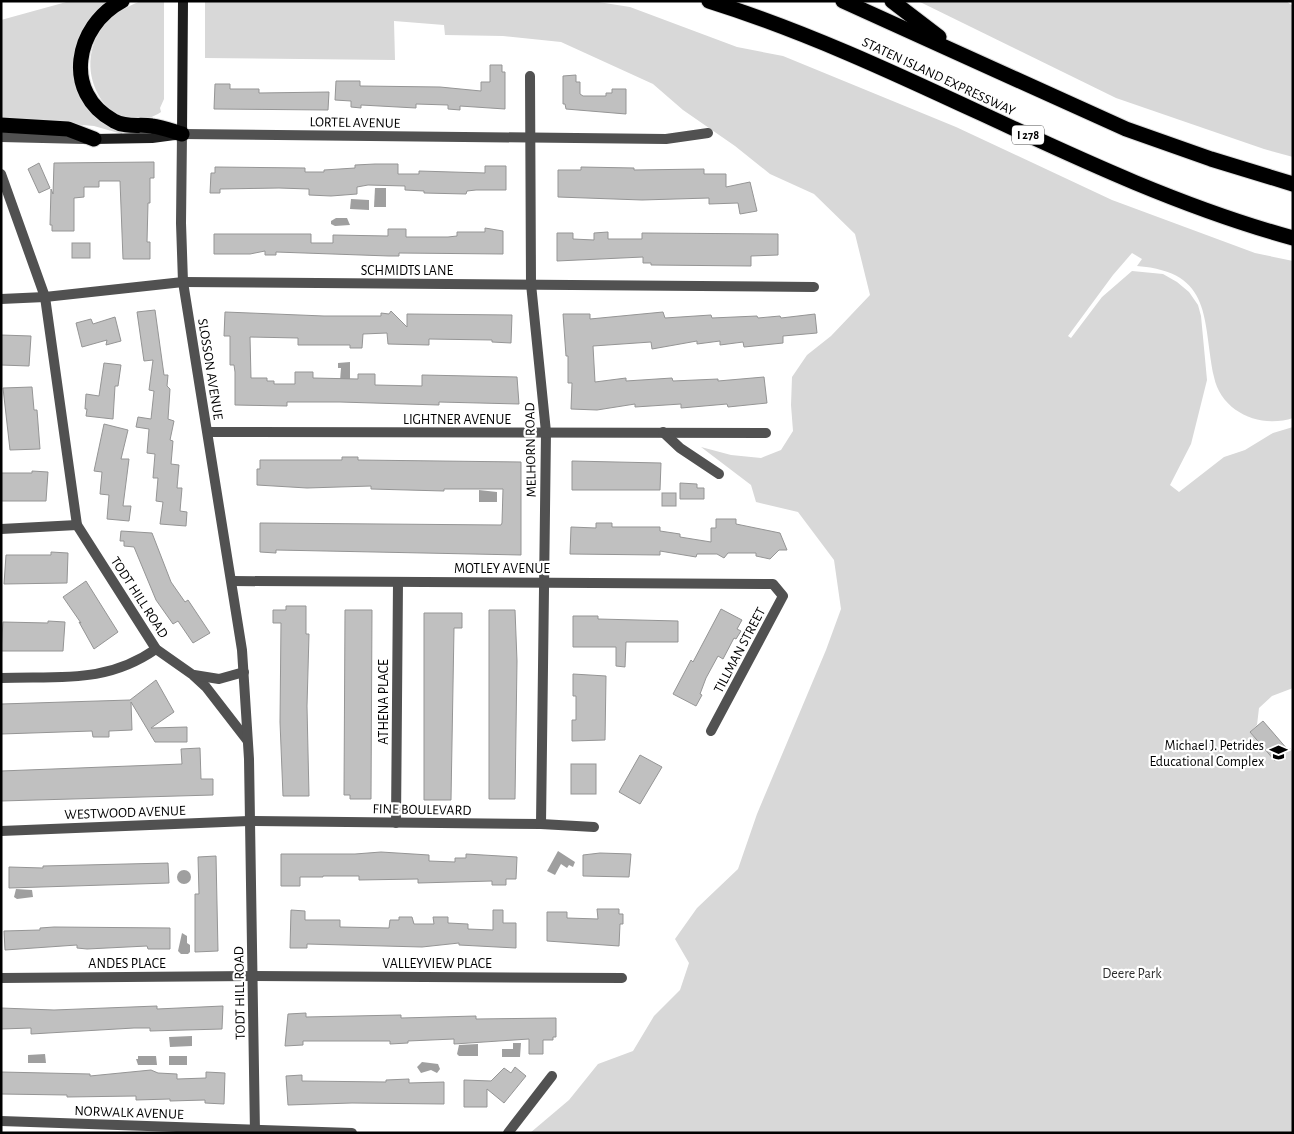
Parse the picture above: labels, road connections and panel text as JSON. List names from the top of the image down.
{
  "streets": {
    "highway": ["STATEN ISLAND EXPRESSWAY", "I 278"],
    "main road": ["LORTEL AVENUE", "SLOSSON AVENUE"],
    "street": [
      "SCHMIDTS LANE",
      "LIGHTNER AVENUE",
      "MELHORN ROAD",
      "MOTLEY AVENUE",
      "TODT HILL ROAD",
      "TILLMAN STREET",
      "ATHENA PLACE",
      "FINE BOULEVARD",
      "WESTWOOD AVENUE",
      "ANDES PLACE",
      "VALLEYVIEW PLACE",
      "NORWALK AVENUE"
    ]
  },
  "crossings": [
    ["LORTEL AVENUE", "SLOSSON AVENUE"],
    ["LORTEL AVENUE", "MELHORN ROAD"],
    ["SCHMIDTS LANE", "SLOSSON AVENUE"],
    ["SCHMIDTS LANE", "MELHORN ROAD"],
    ["SCHMIDTS LANE", "TODT HILL ROAD"],
    ["SLOSSON AVENUE", "LIGHTNER AVENUE"],
    ["SLOSSON AVENUE", "MOTLEY AVENUE"],
    ["SLOSSON AVENUE", "TODT HILL ROAD"],
    ["LIGHTNER AVENUE", "MELHORN ROAD"],
    ["MELHORN ROAD", "MOTLEY AVENUE"],
    ["MELHORN ROAD", "FINE BOULEVARD"],
    ["MOTLEY AVENUE", "TILLMAN STREET"],
    ["MOTLEY AVENUE", "ATHENA PLACE"],
    ["TODT HILL ROAD", "FINE BOULEVARD"],
    ["TODT HILL ROAD", "WESTWOOD AVENUE"],
    ["TODT HILL ROAD", "ANDES PLACE"],
    ["TODT HILL ROAD", "VALLEYVIEW PLACE"],
    ["TODT HILL ROAD", "NORWALK AVENUE"],
    ["ATHENA PLACE", "FINE BOULEVARD"],
    ["FINE BOULEVARD", "WESTWOOD AVENUE"],
    ["ANDES PLACE", "VALLEYVIEW PLACE"]
  ],
  "parks": ["Deere Park"],
  "places": {
    "school or university": ["Michael J. Petrides Educational Complex"]
  }
}
